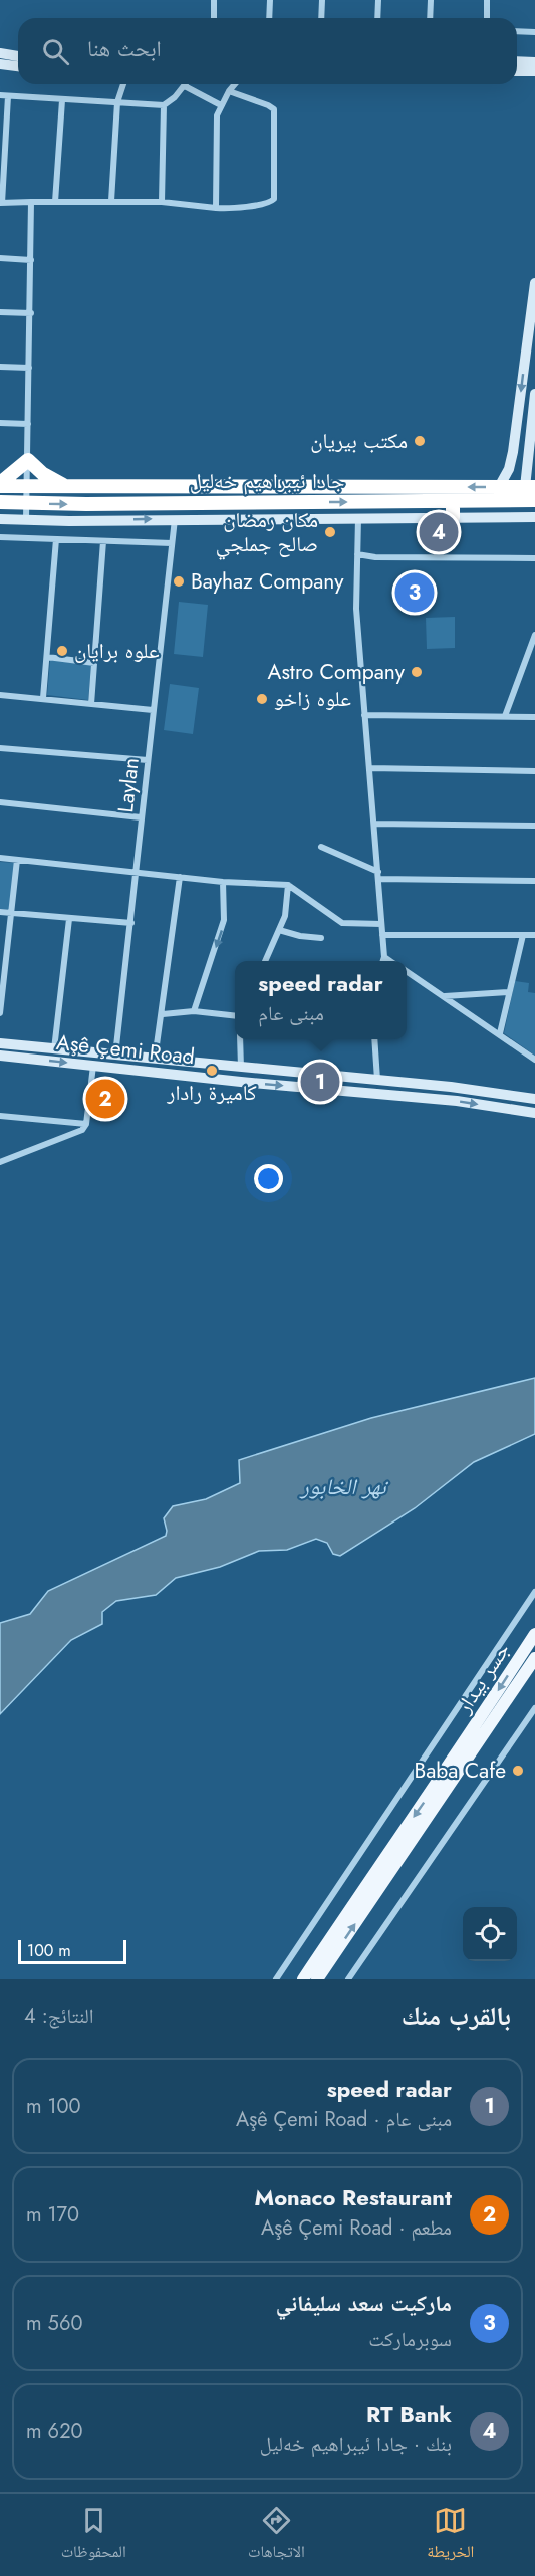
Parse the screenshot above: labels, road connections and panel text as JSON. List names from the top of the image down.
{
  "streets": {
    "highway": ["جادا ئیبراهیم خەلیل"],
    "main road": ["Aşê Çemi Road", "جسر بيدار"],
    "street": ["Laylan"]
  },
  "crossings": [
    ["جادا ئیبراهیم خەلیل", "Laylan"],
    ["Laylan", "Aşê Çemi Road"]
  ],
  "water": ["نهر الخابور"],
  "places": [
    "مكتب بيريان",
    "مكان رمضان صالح جملجي",
    "Bayhaz Company",
    "علوه برايان",
    "Astro Company",
    "علوه زاخو",
    "كاميرة رادار",
    "Baba Cafe"
  ],
  "scale_bar": "100 m",
  "page": {
    "search": "ابحث هنا",
    "pins": [
      "4",
      "3",
      "1",
      "2"
    ],
    "popup": ["speed radar", "مبنى عام"],
    "scale": "100 m",
    "heading": ["بالقرب منك", "النتائج: 4"],
    "list": [
      {
        "mark": "1",
        "name": "speed radar",
        "note": "مبنى عام · Aşê Çemi Road",
        "value": "100 m"
      },
      {
        "mark": "2",
        "name": "Monaco Restaurant",
        "note": "مطعم · Aşê Çemi Road",
        "value": "170 m"
      },
      {
        "mark": "3",
        "name": "ماركيت سعد سليفاني",
        "note": "سوبرماركت",
        "value": "560 m"
      },
      {
        "mark": "4",
        "name": "RT Bank",
        "note": "بنك · جادا ئیبراهیم خەلیل",
        "value": "620 m"
      }
    ],
    "nav": ["الخريطة", "الاتجاهات", "المحفوظات"]
  }
}
